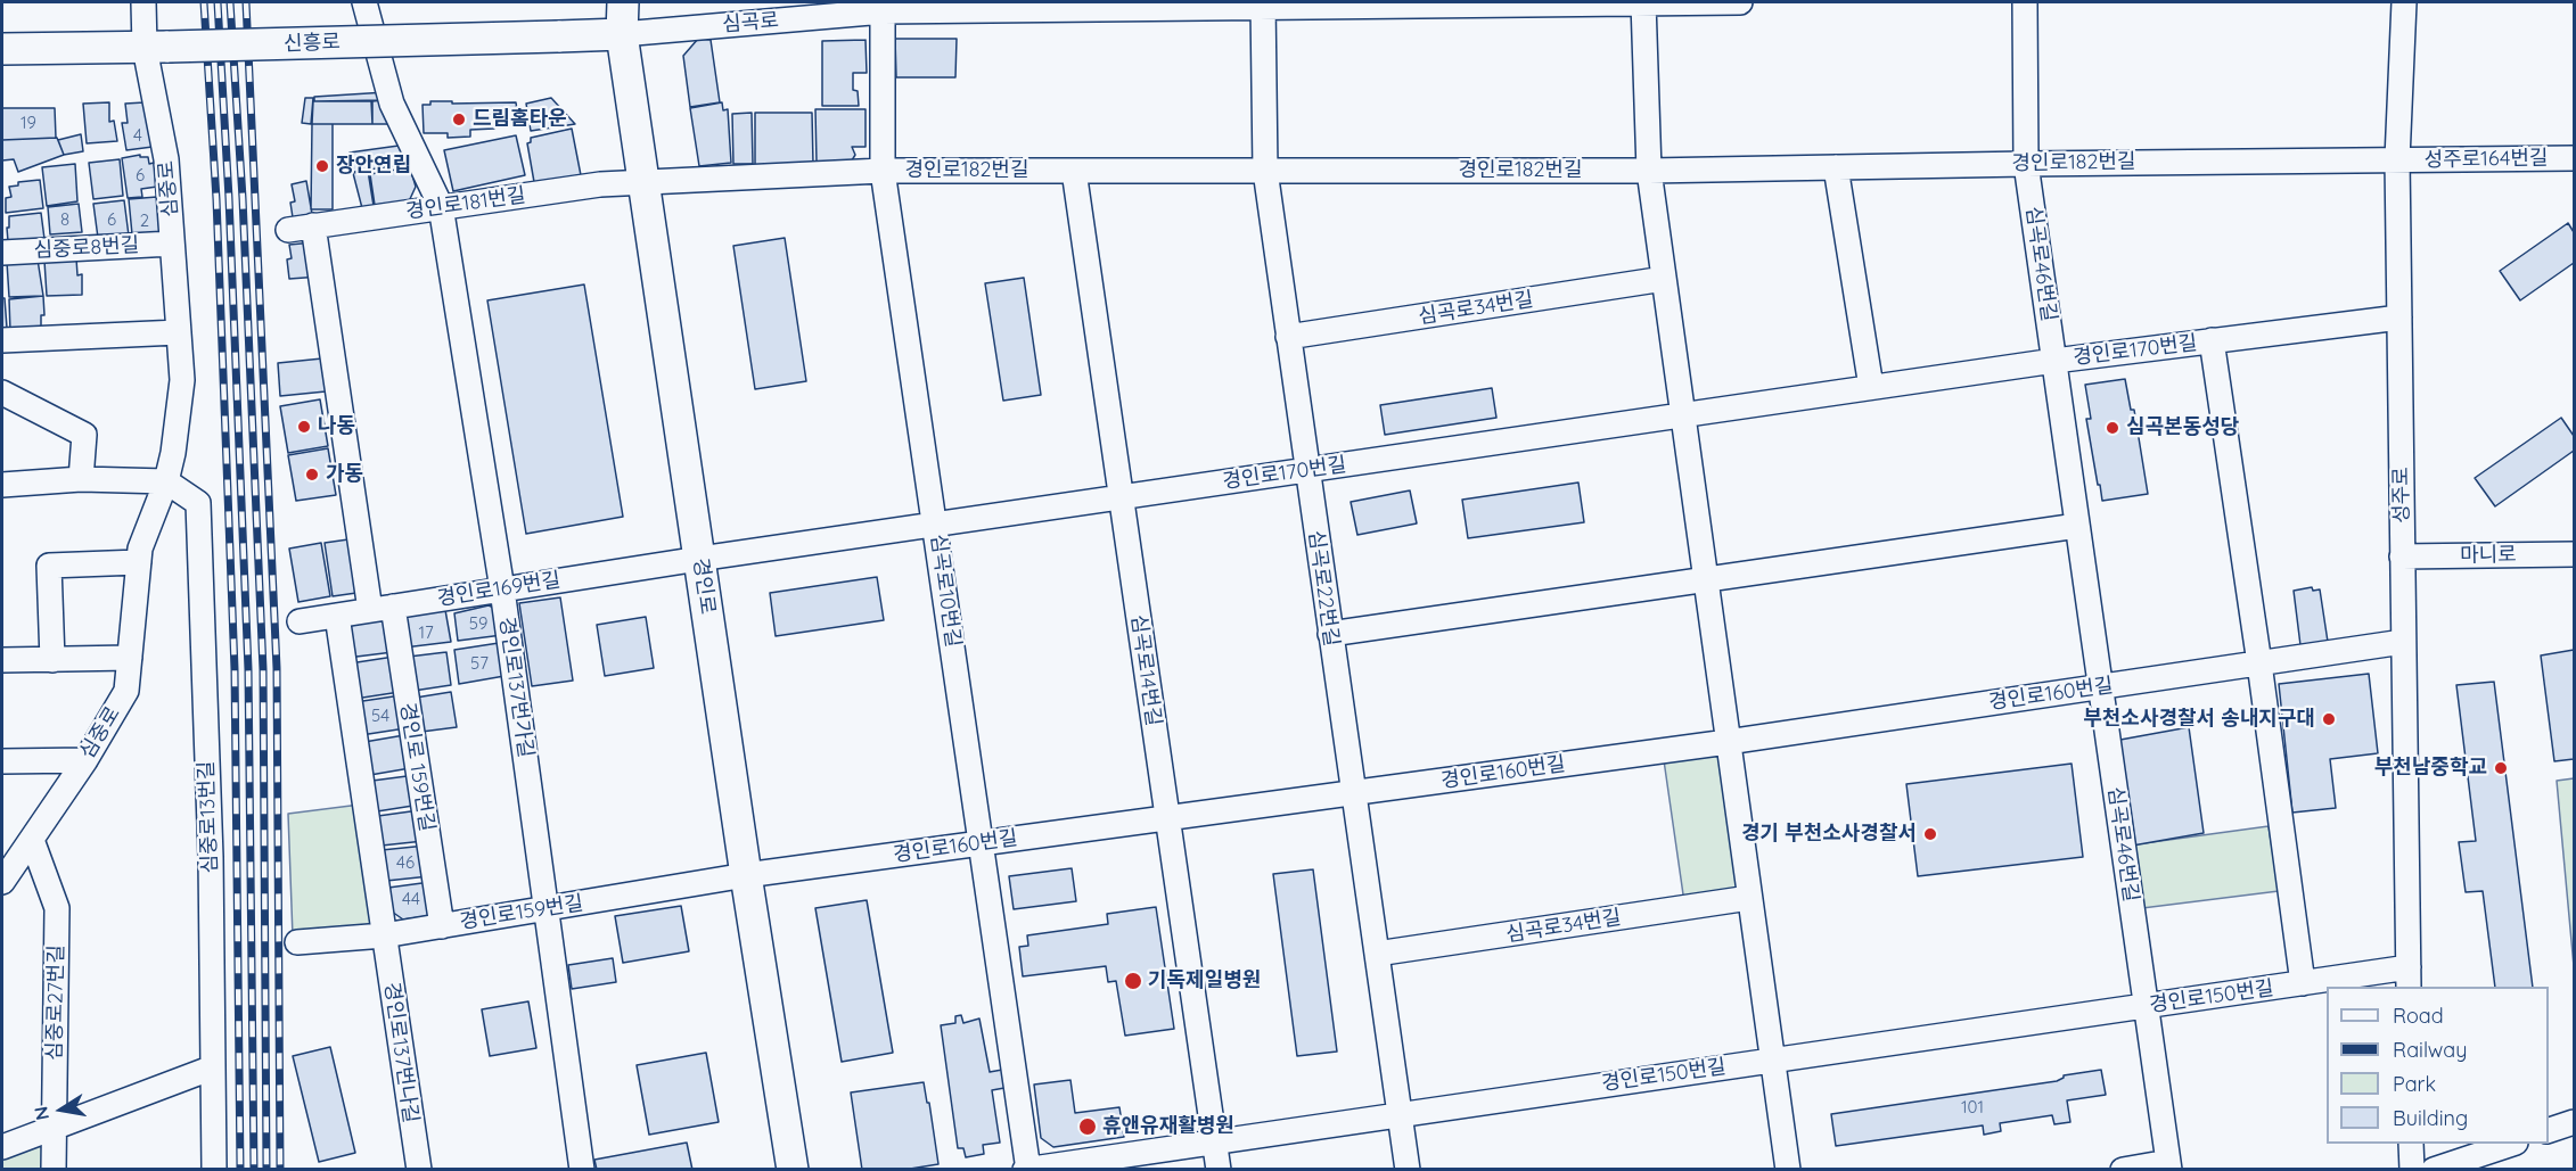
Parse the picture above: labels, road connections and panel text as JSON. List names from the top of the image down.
{
  "streets": {
    "main road": ["신흥로", "경인로"],
    "street": [
      "심곡로",
      "성주로164번길",
      "경인로182번길",
      "심중로",
      "경인로181번길",
      "심중로8번길",
      "심곡로46번길",
      "심곡로34번길",
      "경인로170번길",
      "성주로",
      "마니로",
      "심곡로22번길",
      "경인로169번길",
      "심곡로10번길",
      "심곡로14번길",
      "경인로137번가길",
      "경인로160번길",
      "경인로 159번길",
      "심중로13번길",
      "경인로159번길",
      "경인로150번길",
      "심중로27번길",
      "경인로137번나길"
    ]
  },
  "crossings": [
    ["심곡로", "신흥로"],
    ["심곡로", "경인로"],
    ["심곡로", "심곡로22번길"],
    ["심곡로", "심곡로10번길"],
    ["신흥로", "심중로"],
    ["신흥로", "경인로"],
    ["성주로164번길", "경인로182번길"],
    ["성주로164번길", "성주로"],
    ["경인로182번길", "경인로181번길"],
    ["경인로182번길", "심곡로46번길"],
    ["경인로182번길", "성주로"],
    ["경인로182번길", "경인로"],
    ["경인로182번길", "심곡로22번길"],
    ["경인로182번길", "심곡로10번길"],
    ["경인로182번길", "심곡로14번길"],
    ["심중로", "심중로8번길"],
    ["심중로", "심중로13번길"],
    ["심중로", "심중로27번길"],
    ["경인로181번길", "경인로"],
    ["경인로181번길", "경인로137번가길"],
    ["경인로181번길", "경인로 159번길"],
    ["심곡로46번길", "경인로170번길"],
    ["심곡로46번길", "경인로160번길"],
    ["심곡로46번길", "경인로150번길"],
    ["심곡로34번길", "심곡로22번길"],
    ["경인로170번길", "성주로"],
    ["경인로170번길", "경인로"],
    ["경인로170번길", "심곡로22번길"],
    ["경인로170번길", "경인로169번길"],
    ["경인로170번길", "심곡로10번길"],
    ["경인로170번길", "심곡로14번길"],
    ["성주로", "마니로"],
    ["성주로", "경인로160번길"],
    ["성주로", "경인로150번길"],
    ["경인로", "경인로169번길"],
    ["경인로", "경인로160번길"],
    ["경인로", "경인로159번길"],
    ["심곡로22번길", "경인로160번길"],
    ["심곡로22번길", "경인로150번길"],
    ["경인로169번길", "경인로137번가길"],
    ["경인로169번길", "경인로 159번길"],
    ["경인로169번길", "경인로137번나길"],
    ["심곡로10번길", "경인로160번길"],
    ["심곡로10번길", "경인로150번길"],
    ["심곡로14번길", "경인로160번길"],
    ["심곡로14번길", "경인로150번길"],
    ["경인로137번가길", "경인로159번길"],
    ["경인로160번길", "경인로159번길"],
    ["경인로160번길", "경인로150번길"],
    ["경인로 159번길", "경인로159번길"],
    ["경인로159번길", "경인로137번나길"]
  ],
  "places": [
    "드림홈타운",
    "장안연립",
    "나동",
    "심곡본동성당",
    "가동",
    "부천소사경찰서 송내지구대",
    "부천남중학교",
    "경기 부천소사경찰서",
    "기독제일병원",
    "휴앤유재활병원"
  ],
  "house_numbers": [
    "19",
    "4",
    "6",
    "8",
    "6",
    "2",
    "59",
    "17",
    "57",
    "54",
    "46",
    "44",
    "101"
  ],
  "legend": [
    "Road",
    "Railway",
    "Park",
    "Building"
  ],
  "north": "left"
}
